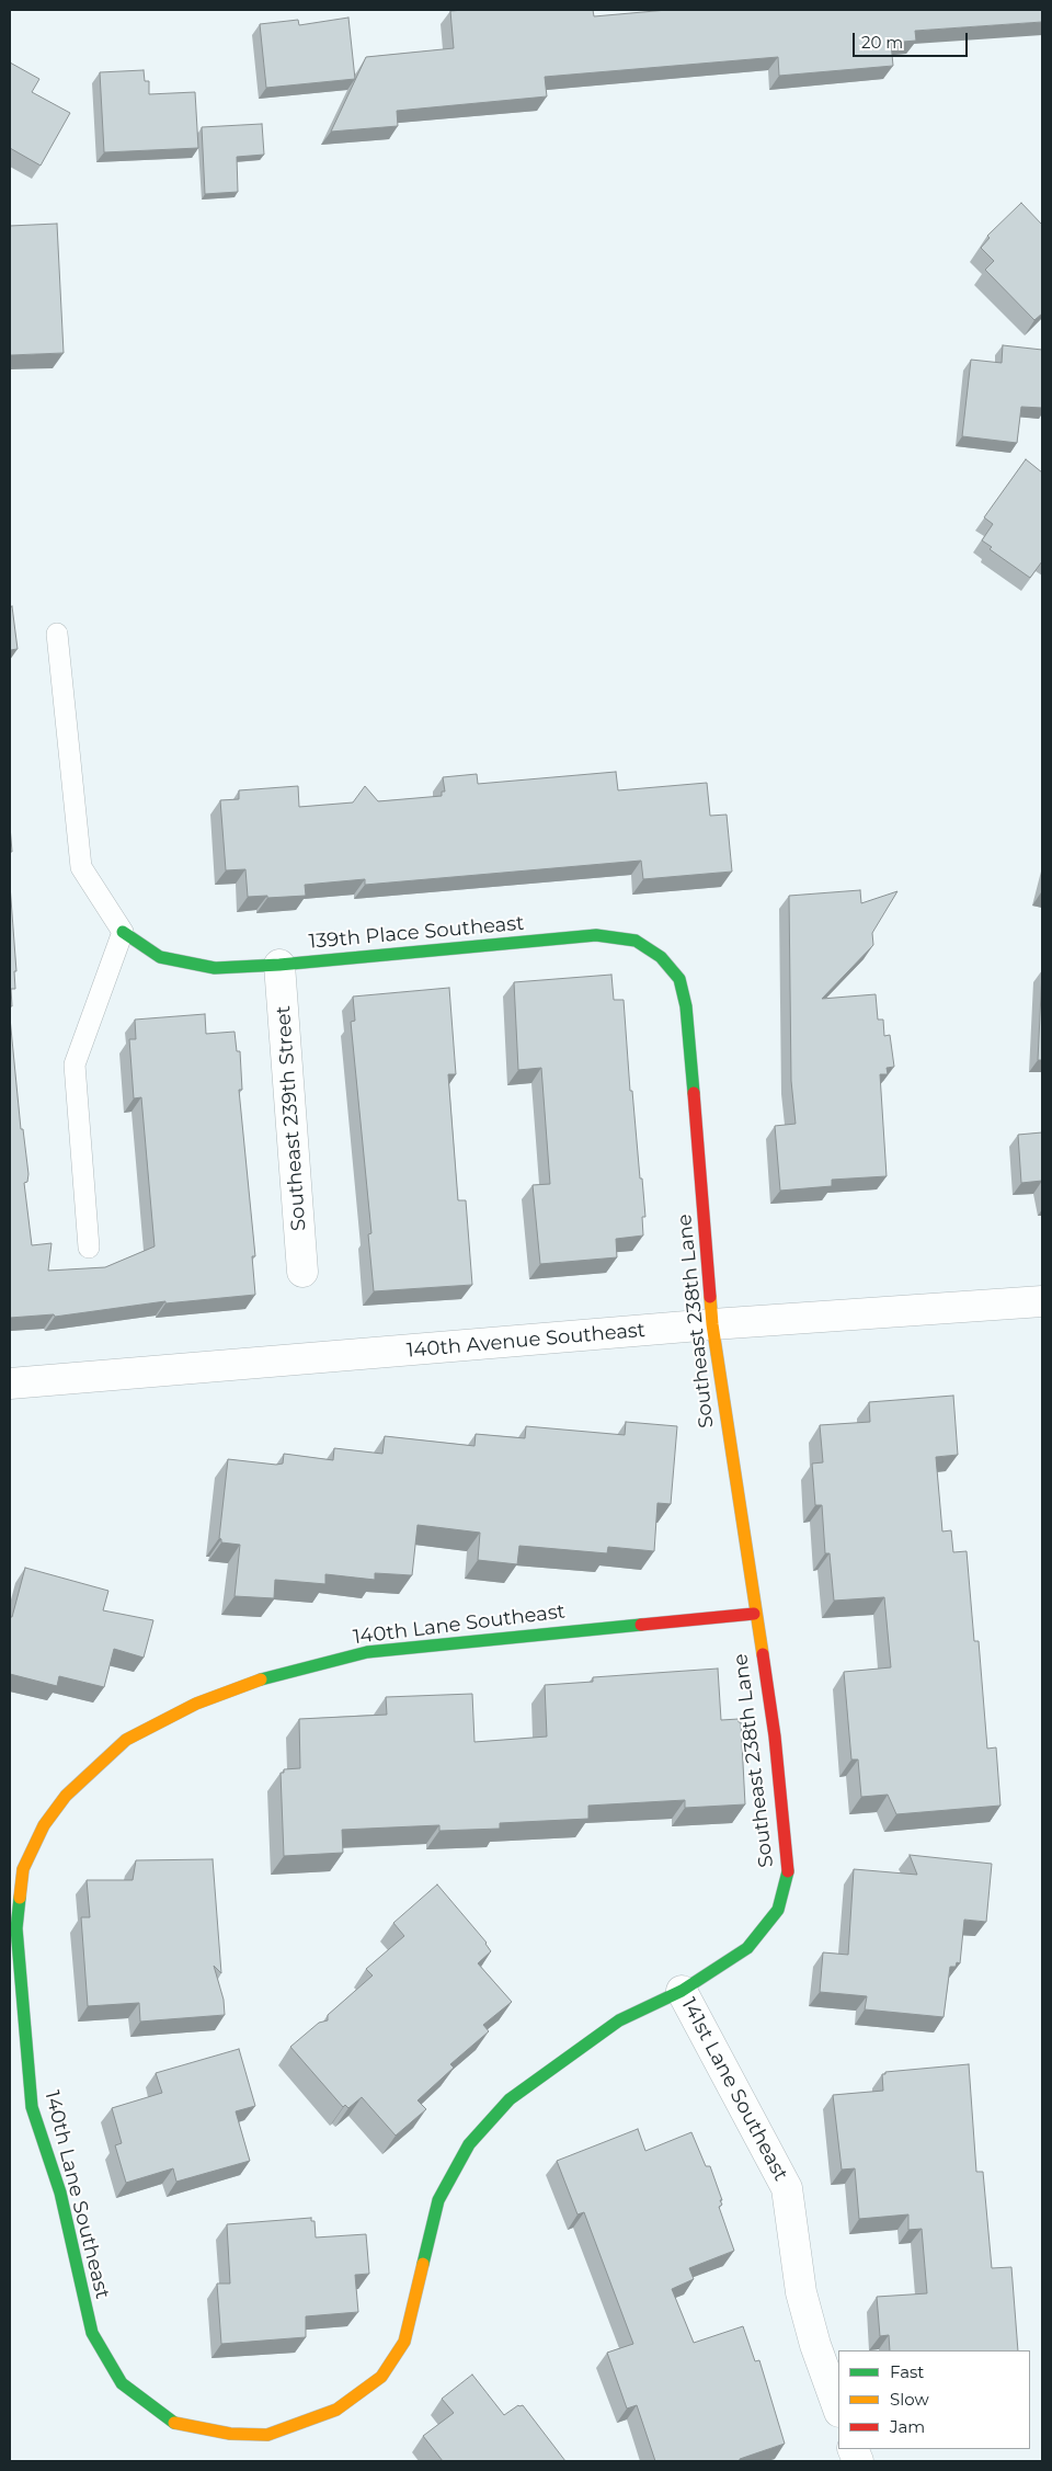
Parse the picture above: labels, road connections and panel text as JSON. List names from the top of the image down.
{
  "streets": {
    "street": [
      "139th Place Southeast",
      "Southeast 239th Street",
      "Southeast 238th Lane",
      "140th Avenue Southeast",
      "140th Lane Southeast",
      "141st Lane Southeast"
    ]
  },
  "crossings": [
    ["139th Place Southeast", "Southeast 239th Street"],
    ["139th Place Southeast", "Southeast 238th Lane"],
    ["Southeast 238th Lane", "140th Avenue Southeast"],
    ["Southeast 238th Lane", "140th Lane Southeast"],
    ["Southeast 238th Lane", "141st Lane Southeast"]
  ],
  "legend": ["Fast", "Slow", "Jam"],
  "scale_bar": "20 m"
}
